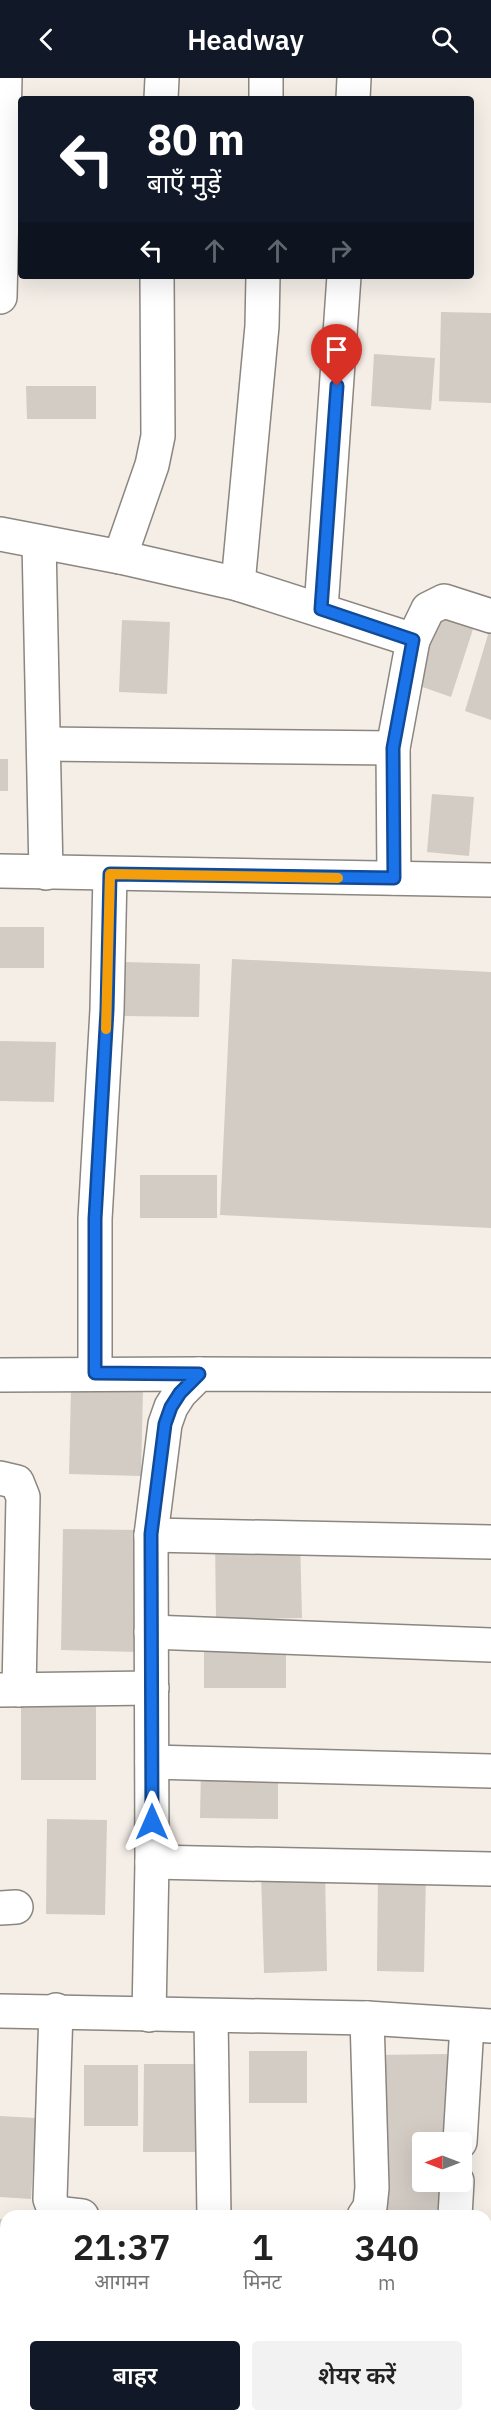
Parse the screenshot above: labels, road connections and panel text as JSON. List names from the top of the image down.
{
  "north": "left",
  "page": {
    "header": "Headway",
    "turn": ["80 m", "बाएँ मुड़ें"],
    "eta": [
      "21:37",
      "आगमन",
      "1",
      "मिनट",
      "340",
      "m"
    ],
    "buttons": ["बाहर", "शेयर करें"]
  }
}
